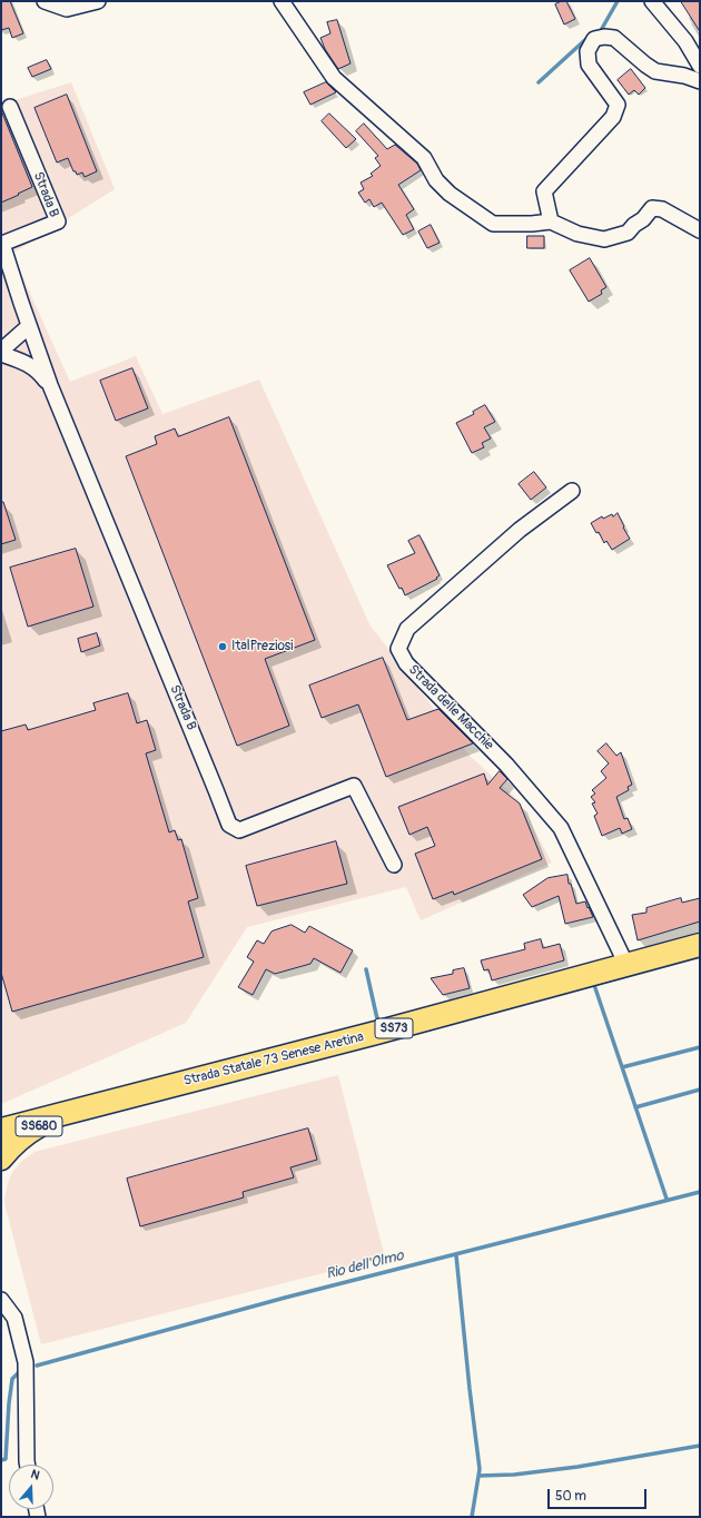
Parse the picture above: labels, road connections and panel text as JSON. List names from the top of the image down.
{
  "streets": {
    "main road": ["SS73", "Strada Statale 73 Senese Aretina", "SS680"],
    "street": ["Strada B", "Strada delle Macchie"]
  },
  "crossings": [
    ["Strada delle Macchie", "Strada Statale 73 Senese Aretina"],
    ["Strada Statale 73 Senese Aretina", "SS680"]
  ],
  "water": ["Rio dell'Olmo"],
  "places": ["ItalPreziosi"],
  "scale_bar": "50 m",
  "north": "top"
}
